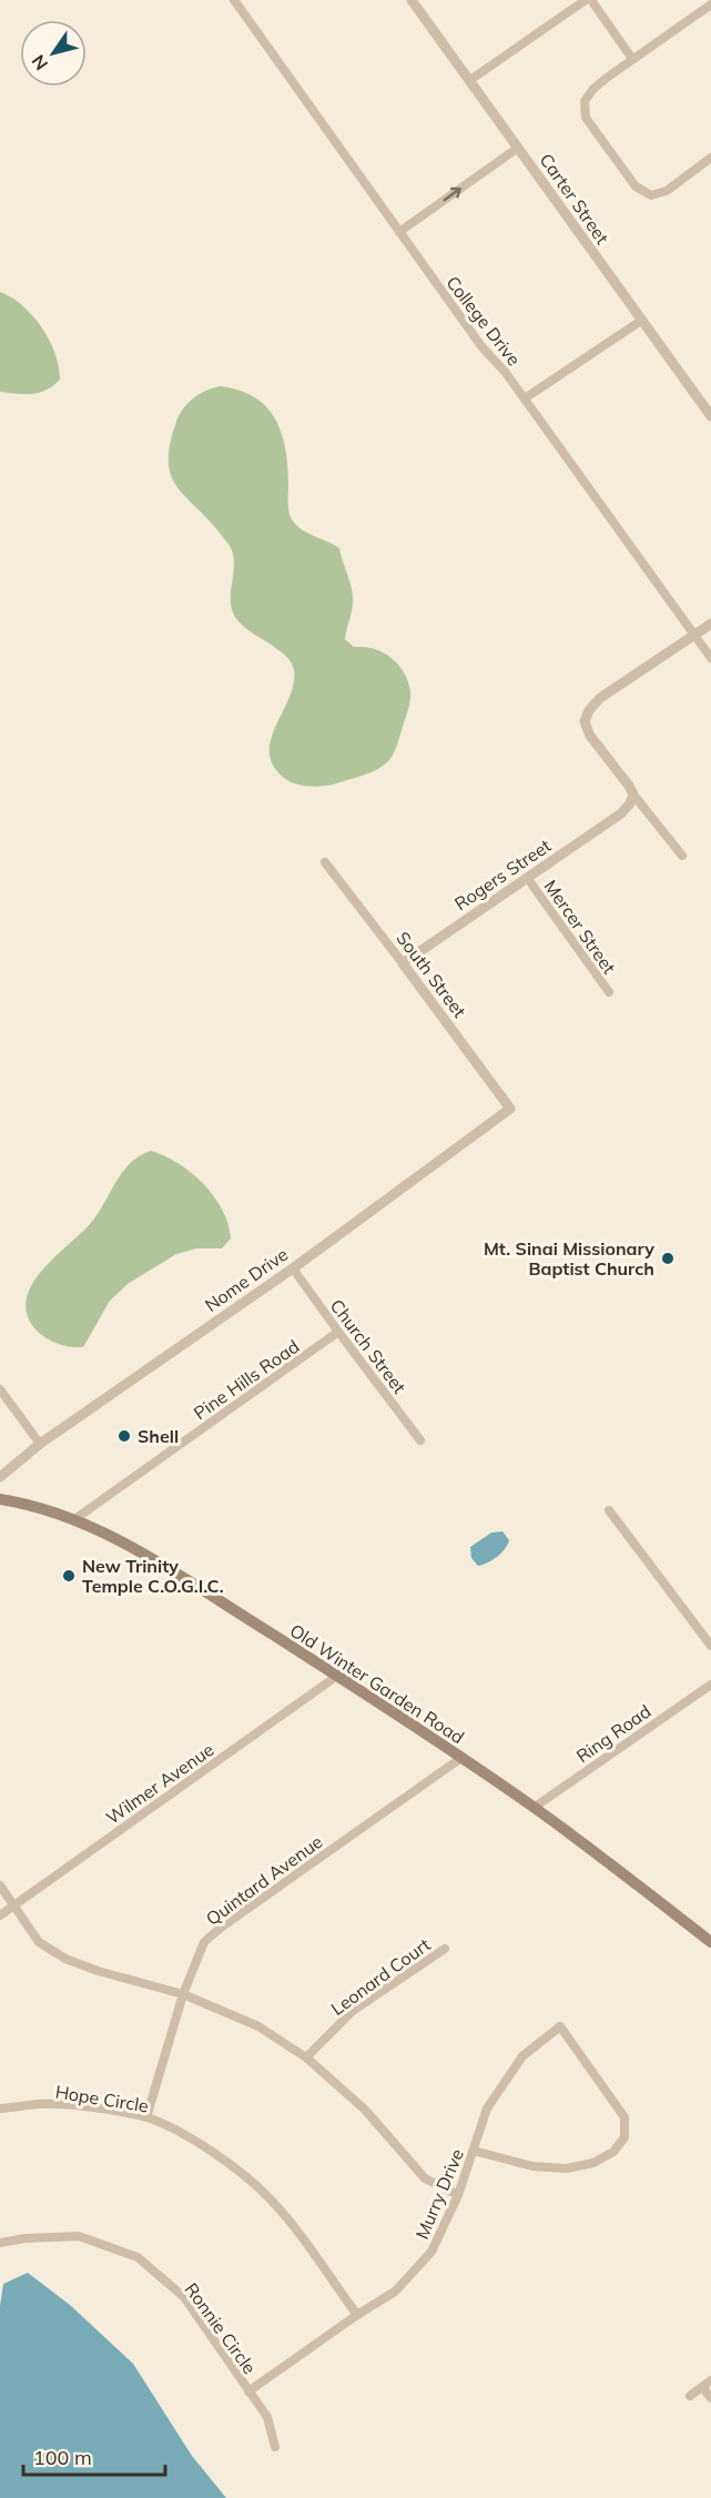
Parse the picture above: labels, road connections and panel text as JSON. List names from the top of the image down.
{
  "streets": {
    "main road": ["Old Winter Garden Road"],
    "street": [
      "Carter Street",
      "College Drive",
      "Rogers Street",
      "Mercer Street",
      "South Street",
      "Nome Drive",
      "Church Street",
      "Pine Hills Road",
      "Ring Road",
      "Wilmer Avenue",
      "Quintard Avenue",
      "Leonard Court",
      "Hope Circle",
      "Murry Drive",
      "Ronnie Circle"
    ]
  },
  "crossings": [
    ["Rogers Street", "Mercer Street"],
    ["Rogers Street", "South Street"],
    ["South Street", "Nome Drive"],
    ["Nome Drive", "Church Street"],
    ["Church Street", "Pine Hills Road"],
    ["Pine Hills Road", "Old Winter Garden Road"],
    ["Old Winter Garden Road", "Ring Road"],
    ["Old Winter Garden Road", "Wilmer Avenue"],
    ["Old Winter Garden Road", "Quintard Avenue"],
    ["Quintard Avenue", "Hope Circle"],
    ["Hope Circle", "Murry Drive"],
    ["Murry Drive", "Ronnie Circle"]
  ],
  "places": ["Mt. Sinai Missionary Baptist Church", "Shell", "New Trinity Temple C.O.G.I.C."],
  "scale_bar": "100 m",
  "north": "bottom left"
}
